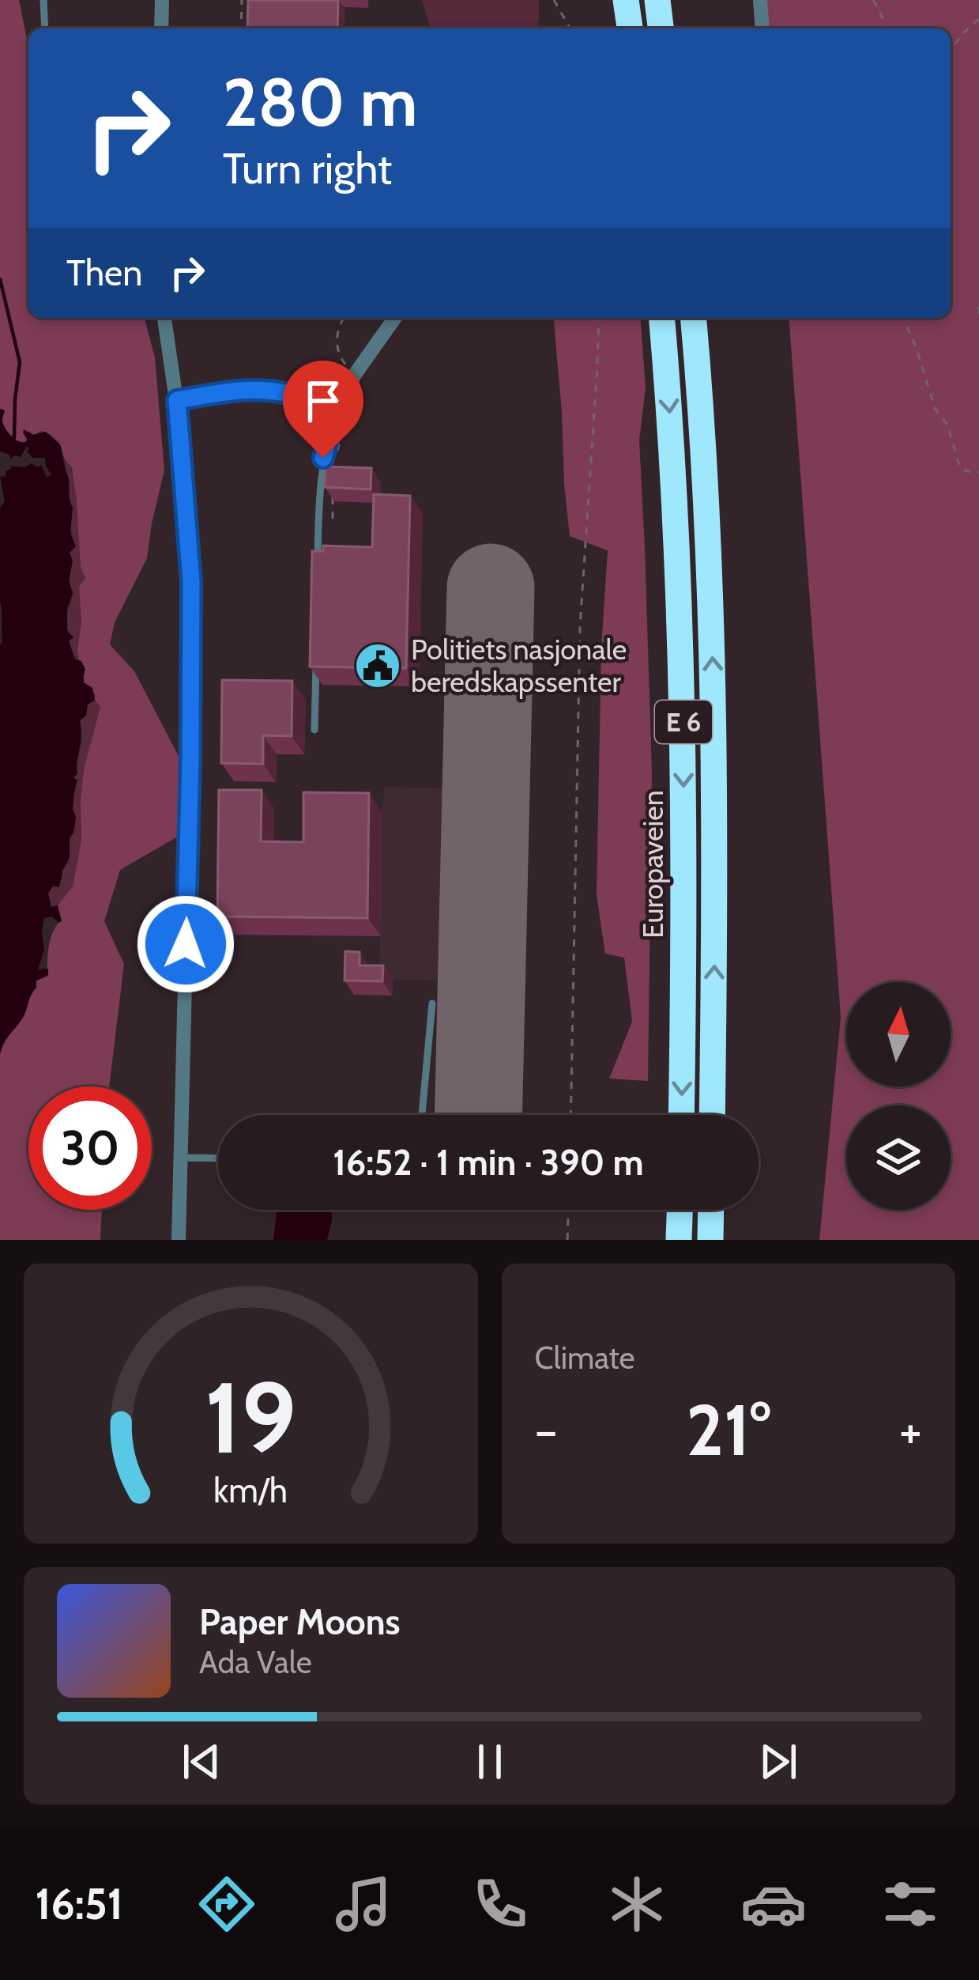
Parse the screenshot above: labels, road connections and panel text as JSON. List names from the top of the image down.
{
  "streets": {
    "highway": ["E 6", "Europaveien"]
  },
  "places": {
    "public building": ["Politiets nasjonale beredskapssenter"]
  },
  "north": "top",
  "page": {
    "turn": ["280 m", "Turn right"],
    "then": "Then",
    "limit": "30",
    "trip": "16:52 · 1 min · 390 m",
    "tile": "Climate",
    "heat": ["−", "21°", "+"],
    "song": ["Paper Moons", "Ada Vale"],
    "tabs": "16:51",
    "gauge": ["19", "km/h"]
  }
}
